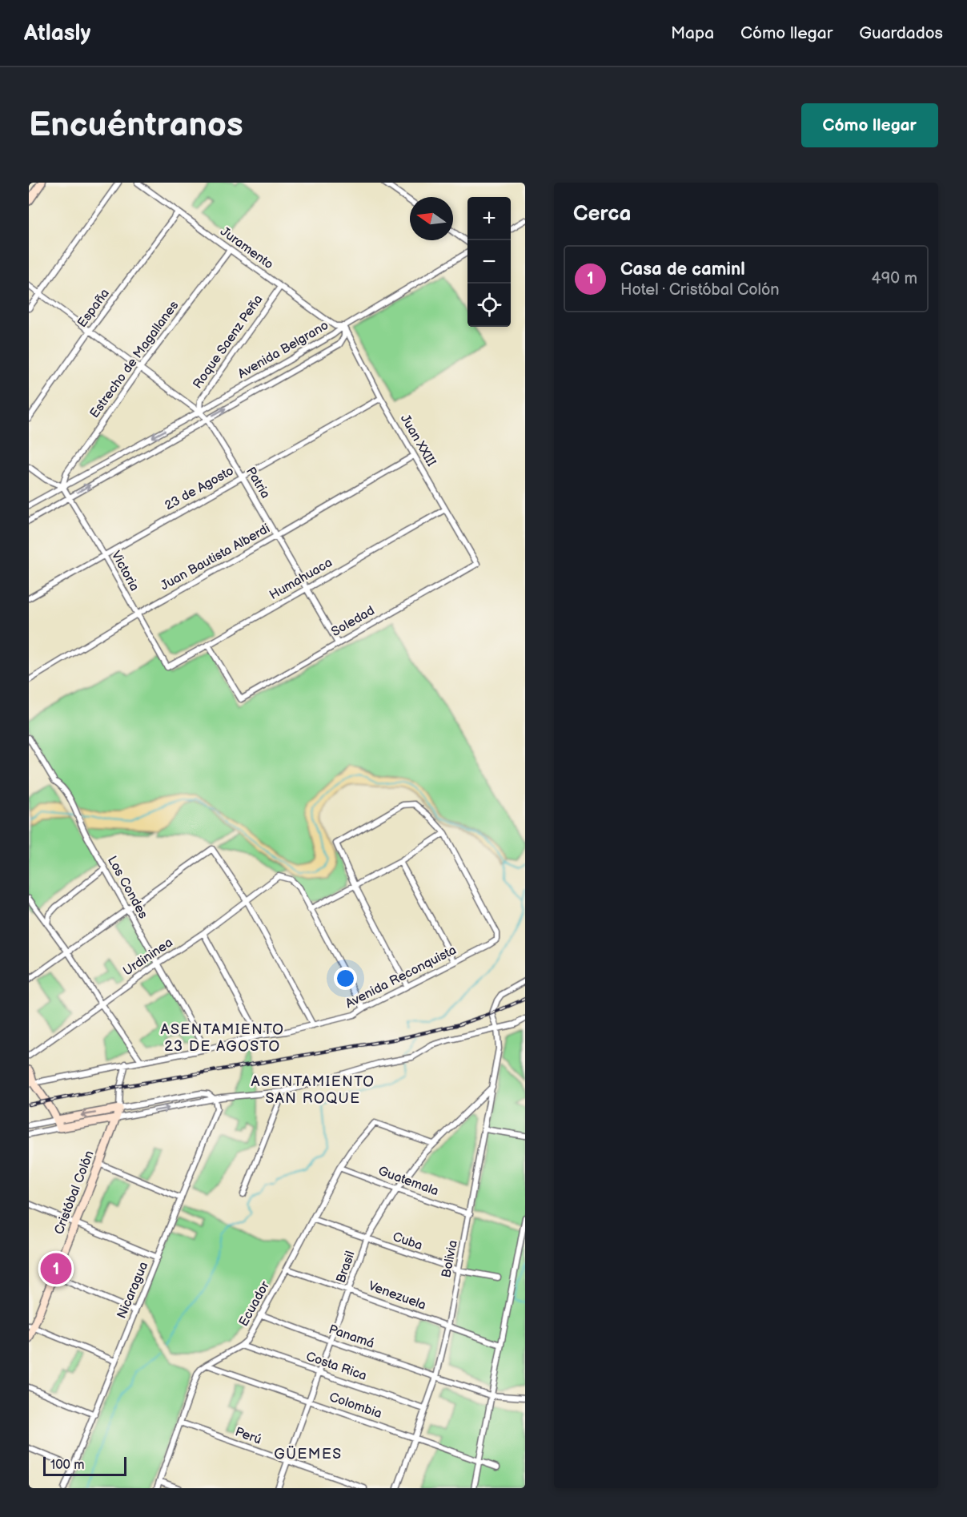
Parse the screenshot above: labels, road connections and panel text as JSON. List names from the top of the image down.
{
  "streets": {
    "street": [
      "Juramento",
      "España",
      "Roque Saenz Peña",
      "Avenida Belgrano",
      "Estrecho de Magallanes",
      "Juan XXIII",
      "Patria",
      "23 de Agosto",
      "Juan Bautista Alberdi",
      "Victoria",
      "Humahuaca",
      "Soledad",
      "Los Condes",
      "Urdininea",
      "Avenida Reconquista",
      "Guatemala",
      "Cristóbal Colón",
      "Cuba",
      "Bolivia",
      "Brasil",
      "Nicaragua",
      "Venezuela",
      "Ecuador",
      "Panamá",
      "Costa Rica",
      "Colombia",
      "Perú"
    ]
  },
  "crossings": [
    ["Juramento", "España"],
    ["Juramento", "Roque Saenz Peña"],
    ["Juramento", "Avenida Belgrano"],
    ["Juramento", "Estrecho de Magallanes"],
    ["Juramento", "Juan XXIII"],
    ["España", "Patria"],
    ["Roque Saenz Peña", "Avenida Belgrano"],
    ["Roque Saenz Peña", "Patria"],
    ["Avenida Belgrano", "Estrecho de Magallanes"],
    ["Avenida Belgrano", "Juan XXIII"],
    ["Avenida Belgrano", "Patria"],
    ["Avenida Belgrano", "Victoria"],
    ["Estrecho de Magallanes", "Patria"],
    ["Estrecho de Magallanes", "Victoria"],
    ["Juan XXIII", "23 de Agosto"],
    ["Juan XXIII", "Juan Bautista Alberdi"],
    ["Juan XXIII", "Humahuaca"],
    ["Juan XXIII", "Soledad"],
    ["Patria", "23 de Agosto"],
    ["Patria", "Juan Bautista Alberdi"],
    ["Patria", "Humahuaca"],
    ["Patria", "Soledad"],
    ["23 de Agosto", "Victoria"],
    ["Juan Bautista Alberdi", "Victoria"],
    ["Victoria", "Humahuaca"],
    ["Humahuaca", "Soledad"],
    ["Los Condes", "Urdininea"],
    ["Los Condes", "Avenida Reconquista"],
    ["Guatemala", "Bolivia"],
    ["Guatemala", "Brasil"],
    ["Guatemala", "Ecuador"],
    ["Cuba", "Bolivia"],
    ["Cuba", "Brasil"],
    ["Cuba", "Ecuador"],
    ["Bolivia", "Brasil"],
    ["Bolivia", "Venezuela"],
    ["Bolivia", "Panamá"],
    ["Bolivia", "Costa Rica"],
    ["Bolivia", "Colombia"],
    ["Brasil", "Venezuela"],
    ["Brasil", "Ecuador"],
    ["Brasil", "Panamá"],
    ["Brasil", "Costa Rica"],
    ["Brasil", "Colombia"],
    ["Brasil", "Perú"],
    ["Venezuela", "Ecuador"],
    ["Ecuador", "Panamá"],
    ["Ecuador", "Costa Rica"],
    ["Ecuador", "Colombia"],
    ["Ecuador", "Perú"]
  ],
  "districts": ["ASENTAMIENTO 23 DE AGOSTO", "ASENTAMIENTO SAN ROQUE", "GÜEMES"],
  "scale_bar": "100 m",
  "north": "left",
  "page": {
    "header": "Atlasly",
    "nav": ["Mapa", "Cómo llegar", "Guardados"],
    "buttons": "Cómo llegar",
    "title": "Encuéntranos",
    "heading": "Cerca",
    "map_buttons": ["+", "−"],
    "list": [
      {
        "mark": "1",
        "name": "Casa de caminl",
        "note": "Hotel · Cristóbal Colón",
        "value": "490 m"
      }
    ],
    "pins": "1",
    "scale": "100 m"
  }
}
